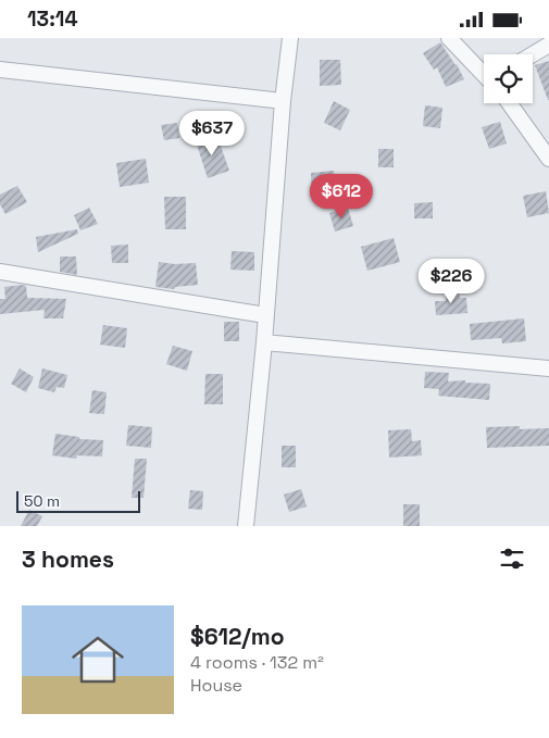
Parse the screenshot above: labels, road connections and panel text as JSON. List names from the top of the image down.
{
  "scale_bar": "50 m",
  "page": {
    "status": "13:14",
    "price": ["$637", "$612", "$226"],
    "scale": "50 m",
    "heading": "3 homes",
    "list": [
      {
        "name": "$612/mo",
        "note": "4 rooms · 132 m² · House"
      }
    ]
  }
}
